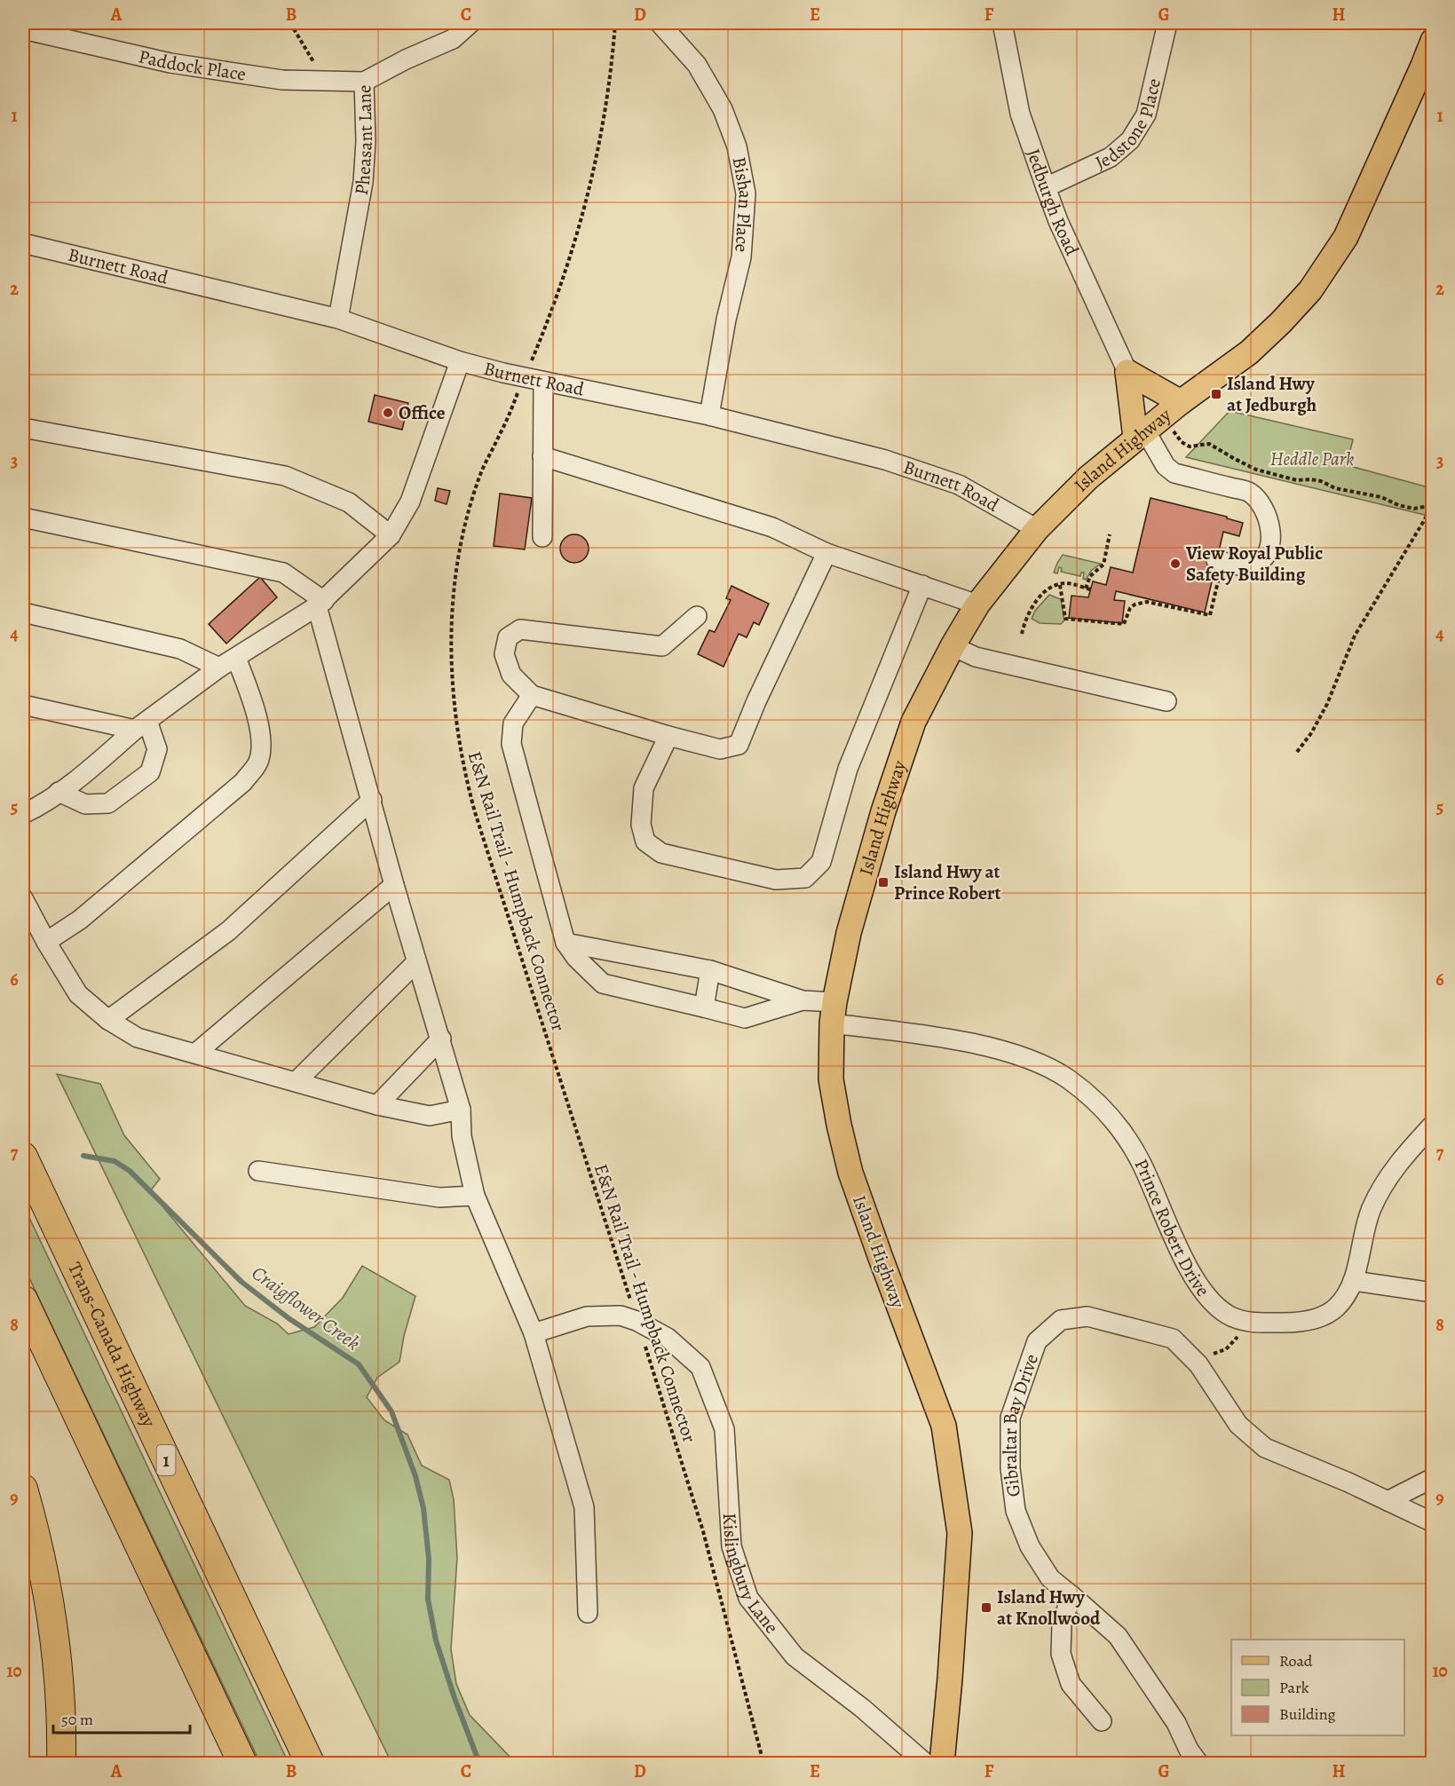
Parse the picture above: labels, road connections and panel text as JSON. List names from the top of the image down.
{
  "streets": {
    "highway": ["Trans-Canada Highway", "1"],
    "main road": ["Island Highway"],
    "street": [
      "Paddock Place",
      "Jedstone Place",
      "Pheasant Lane",
      "Jedburgh Road",
      "Bishan Place",
      "Burnett Road",
      "Prince Robert Drive",
      "Gibraltar Bay Drive",
      "Kislingbury Lane"
    ],
    "path": ["E&N Rail Trail - Humpback Connector"]
  },
  "crossings": [
    ["Paddock Place", "Pheasant Lane"],
    ["Jedstone Place", "Jedburgh Road"],
    ["Pheasant Lane", "Burnett Road"],
    ["Bishan Place", "Burnett Road"],
    ["Burnett Road", "Island Highway"],
    ["Burnett Road", "E&N Rail Trail - Humpback Connector"],
    ["Island Highway", "Prince Robert Drive"],
    ["E&N Rail Trail - Humpback Connector", "Kislingbury Lane"]
  ],
  "water": ["Craigflower Creek"],
  "parks": ["Heddle Park"],
  "places": {
    "transit": ["Island Hwy at Jedburgh", "Island Hwy at Prince Robert", "Island Hwy at Knollwood"],
    "other": ["Office", "View Royal Public Safety Building"]
  },
  "legend": ["Road", "Park", "Building"],
  "scale_bar": "50 m",
  "grid": {
    "columns": [
      "A",
      "B",
      "C",
      "D",
      "E",
      "F",
      "G",
      "H"
    ],
    "rows": [
      "1",
      "2",
      "3",
      "4",
      "5",
      "6",
      "7",
      "8",
      "9",
      "10"
    ]
  }
}
